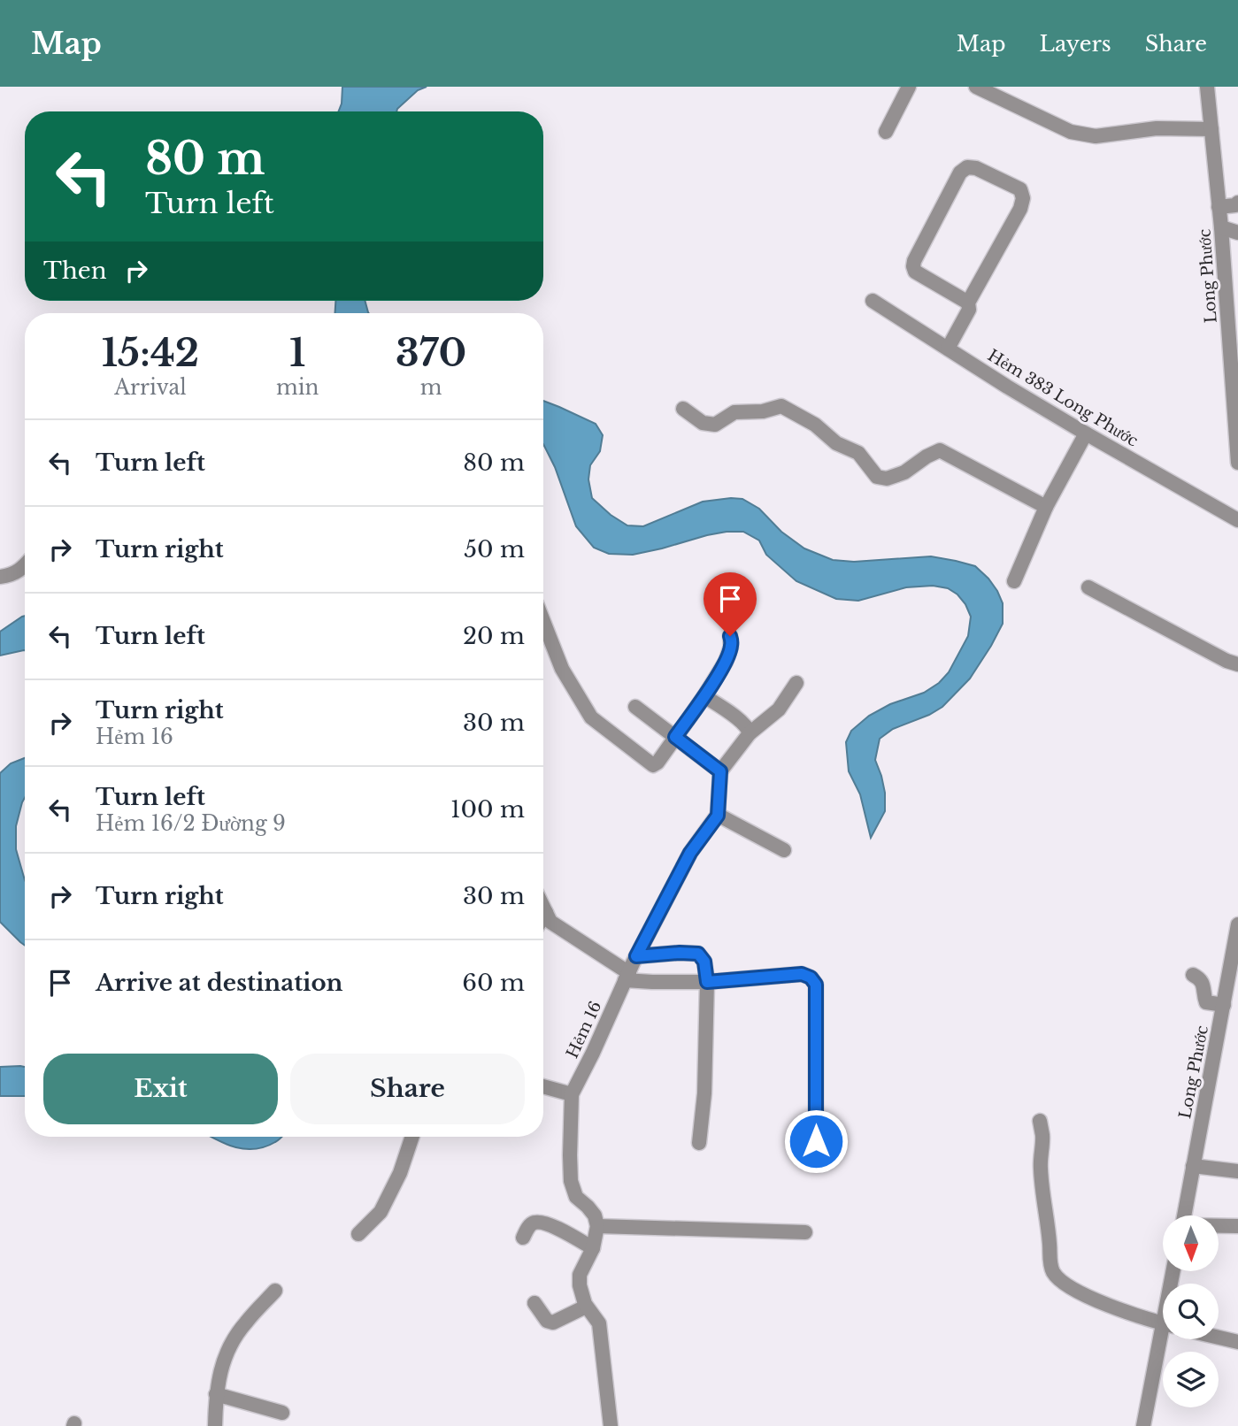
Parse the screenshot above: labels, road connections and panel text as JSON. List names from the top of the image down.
{
  "streets": {
    "street": ["Long Phước", "Hẻm 383 Long Phước", "Hẻm 16"]
  },
  "north": "bottom",
  "page": {
    "header": "Map",
    "nav": ["Map", "Layers", "Share"],
    "turn": ["80 m", "Turn left"],
    "then": "Then",
    "eta": [
      "15:42",
      "Arrival",
      "1",
      "min",
      "370",
      "m"
    ],
    "list": [
      {
        "name": "Turn left",
        "value": "80 m"
      },
      {
        "name": "Turn right",
        "value": "50 m"
      },
      {
        "name": "Turn left",
        "value": "20 m"
      },
      {
        "name": "Turn right",
        "note": "Hẻm 16",
        "value": "30 m"
      },
      {
        "name": "Turn left",
        "note": "Hẻm 16/2 Đường 9",
        "value": "100 m"
      },
      {
        "name": "Turn right",
        "value": "30 m"
      },
      {
        "name": "Arrive at destination",
        "value": "60 m"
      }
    ],
    "buttons": ["Exit", "Share"]
  }
}
